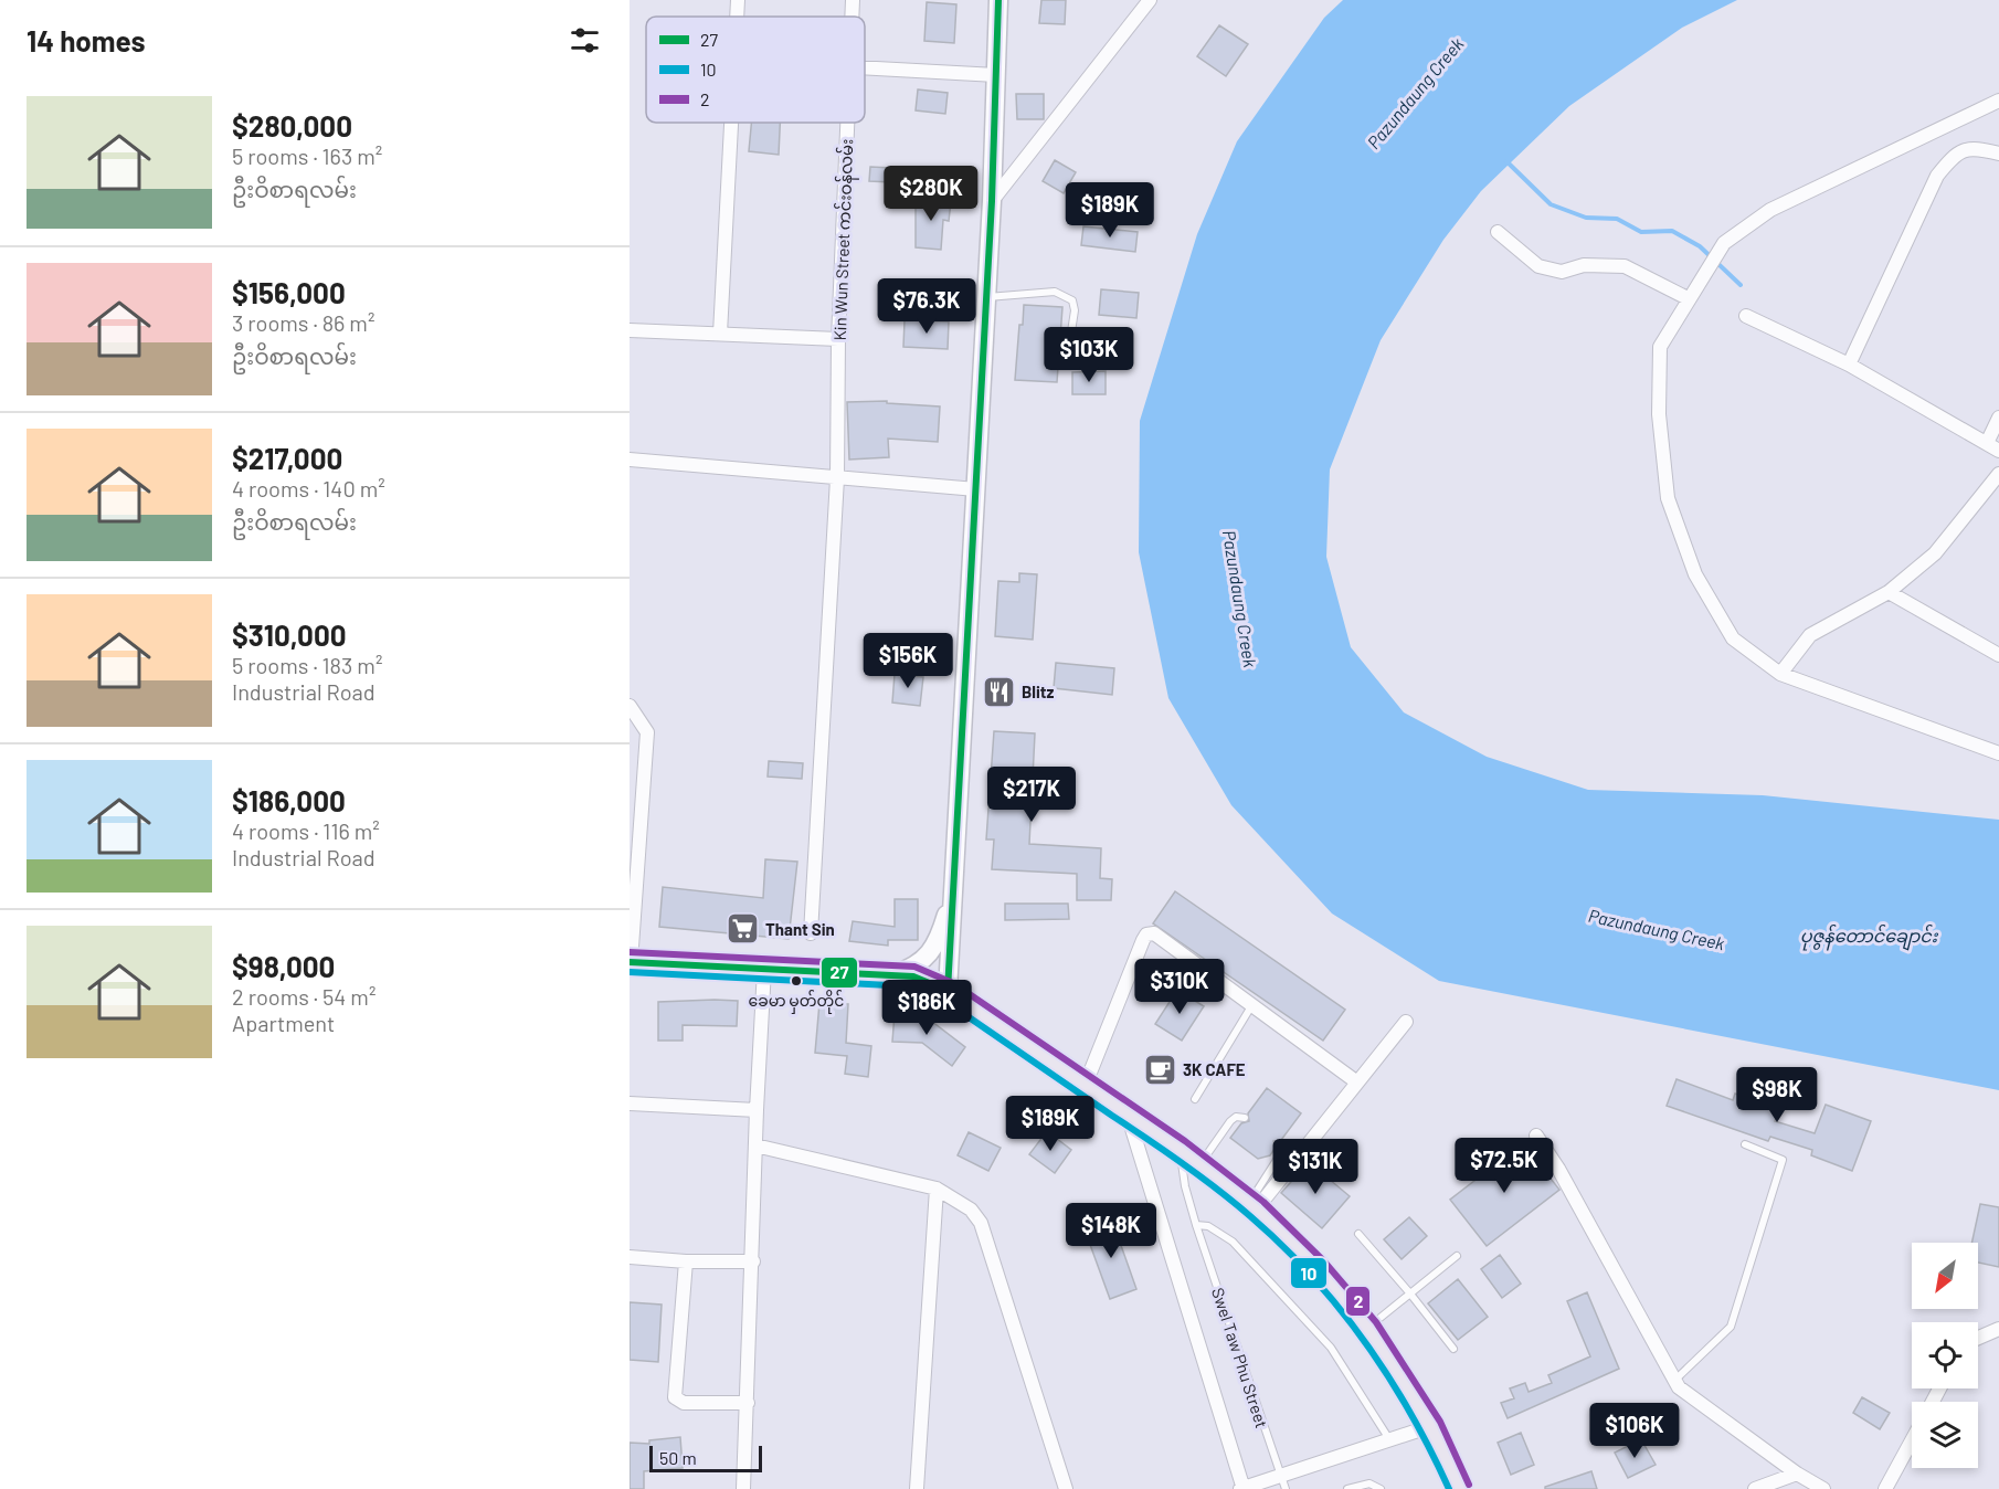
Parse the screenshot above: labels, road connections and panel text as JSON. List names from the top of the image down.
{
  "streets": {
    "street": ["Kin Wun Street ကင်းဝန်လမ်း"],
    "lane": ["Swel Taw Phu Street"]
  },
  "water": ["Pazundaung Creek", "ပုဇွန်တောင်ချောင်း"],
  "places": {
    "restaurant": ["Blitz"],
    "supermarket": ["Thant Sin"],
    "other": ["ခေမာ မှတ်တိုင်"],
    "cafe": ["3K CAFE"]
  },
  "lines": ["transit line 27", "transit line 2", "transit line 10"],
  "legend": ["27", "10", "2"],
  "scale_bar": "50 m",
  "north": "bottom left",
  "page": {
    "heading": "14 homes",
    "list": [
      {
        "name": "$280,000",
        "note": "5 rooms · 163 m² · ဦးဝိစာရလမ်း"
      },
      {
        "name": "$156,000",
        "note": "3 rooms · 86 m² · ဦးဝိစာရလမ်း"
      },
      {
        "name": "$217,000",
        "note": "4 rooms · 140 m² · ဦးဝိစာရလမ်း"
      },
      {
        "name": "$310,000",
        "note": "5 rooms · 183 m² · Industrial Road"
      },
      {
        "name": "$186,000",
        "note": "4 rooms · 116 m² · Industrial Road"
      },
      {
        "name": "$98,000",
        "note": "2 rooms · 54 m² · Apartment"
      }
    ],
    "price": [
      "$280K",
      "$189K",
      "$76.3K",
      "$103K",
      "$156K",
      "$217K",
      "$310K",
      "$186K",
      "$98K",
      "$189K",
      "$72.5K",
      "$131K",
      "$148K",
      "$106K"
    ],
    "scale": "50 m"
  }
}
